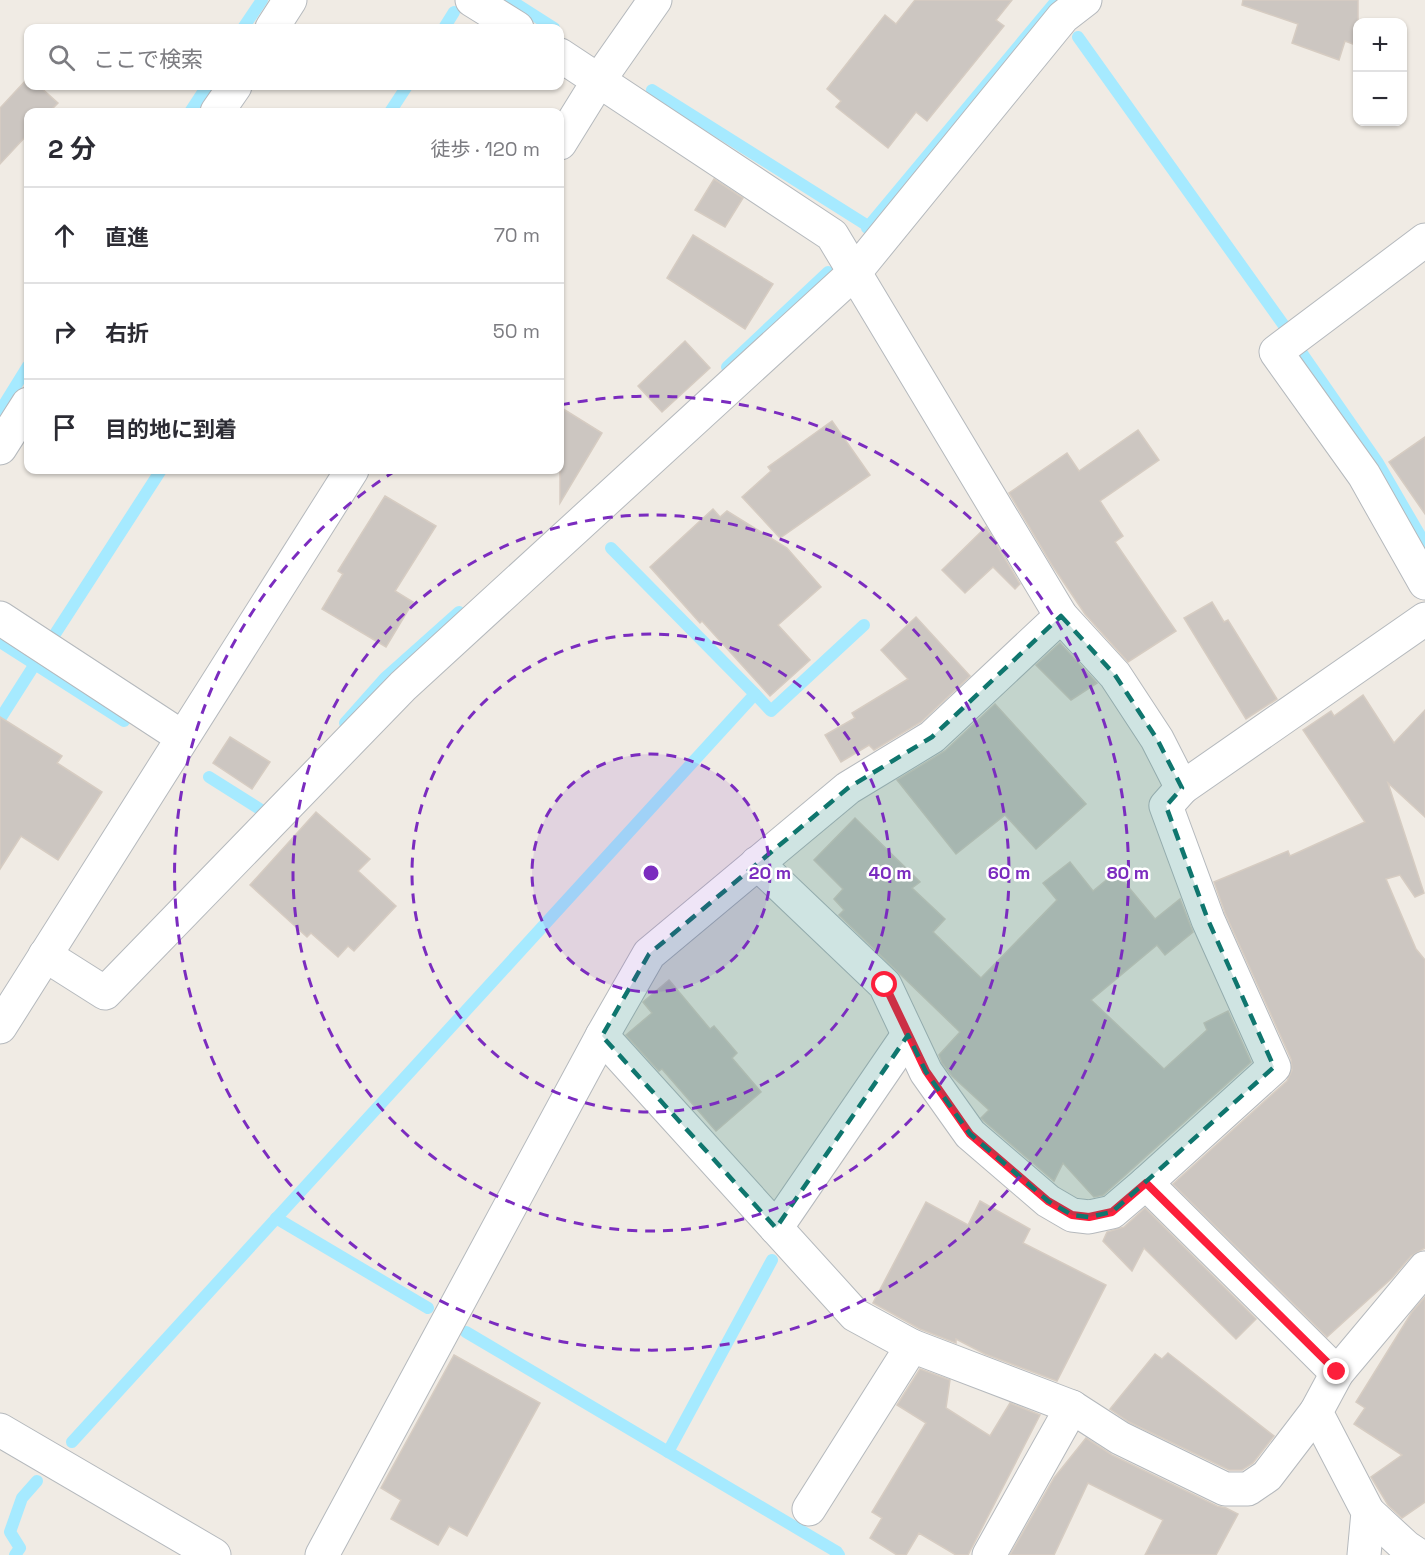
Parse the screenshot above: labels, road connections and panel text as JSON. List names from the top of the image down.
{
  "page": {
    "map_buttons": ["+", "−"],
    "search": "ここで検索",
    "heading": ["2 分", "徒歩 · 120 m"],
    "list": [
      ["直進", "70 m"],
      ["右折", "50 m"],
      "目的地に到着"
    ]
  },
  "rings": [
    "20 m",
    "40 m",
    "60 m",
    "80 m"
  ]
}
